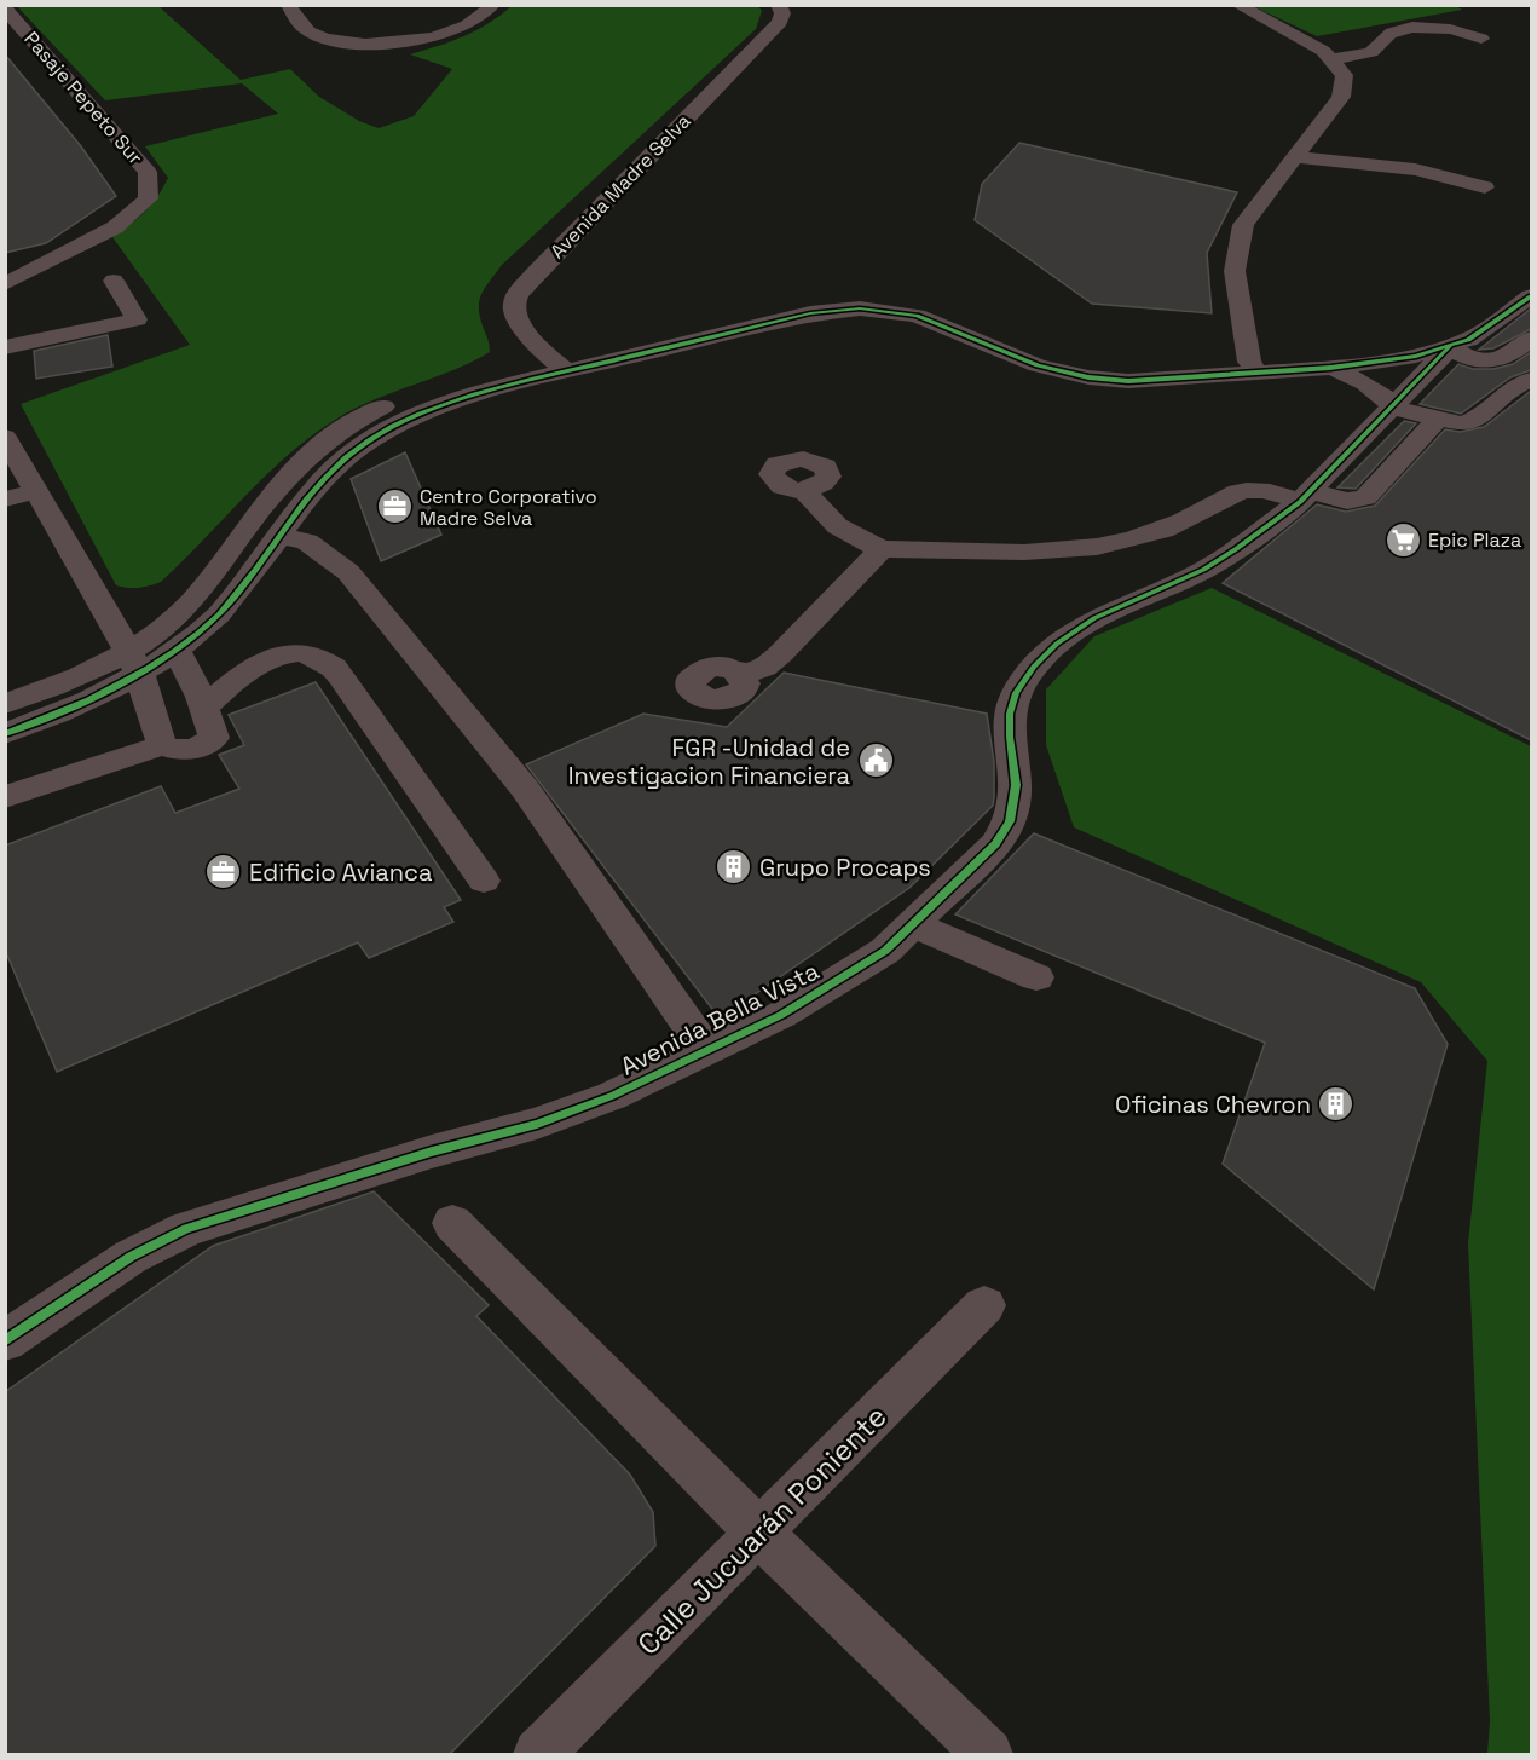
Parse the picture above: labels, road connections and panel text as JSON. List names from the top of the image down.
{
  "streets": {
    "street": [
      "Pasaje Pepeto Sur",
      "Avenida Madre Selva",
      "Avenida Bella Vista",
      "Calle Jucuarán Poniente"
    ]
  },
  "places": {
    "office": ["Centro Corporativo Madre Selva", "Edificio Avianca"],
    "supermarket": ["Epic Plaza"],
    "public building": ["FGR -Unidad de Investigacion Financiera"],
    "building": ["Grupo Procaps", "Oficinas Chevron"]
  }
}
